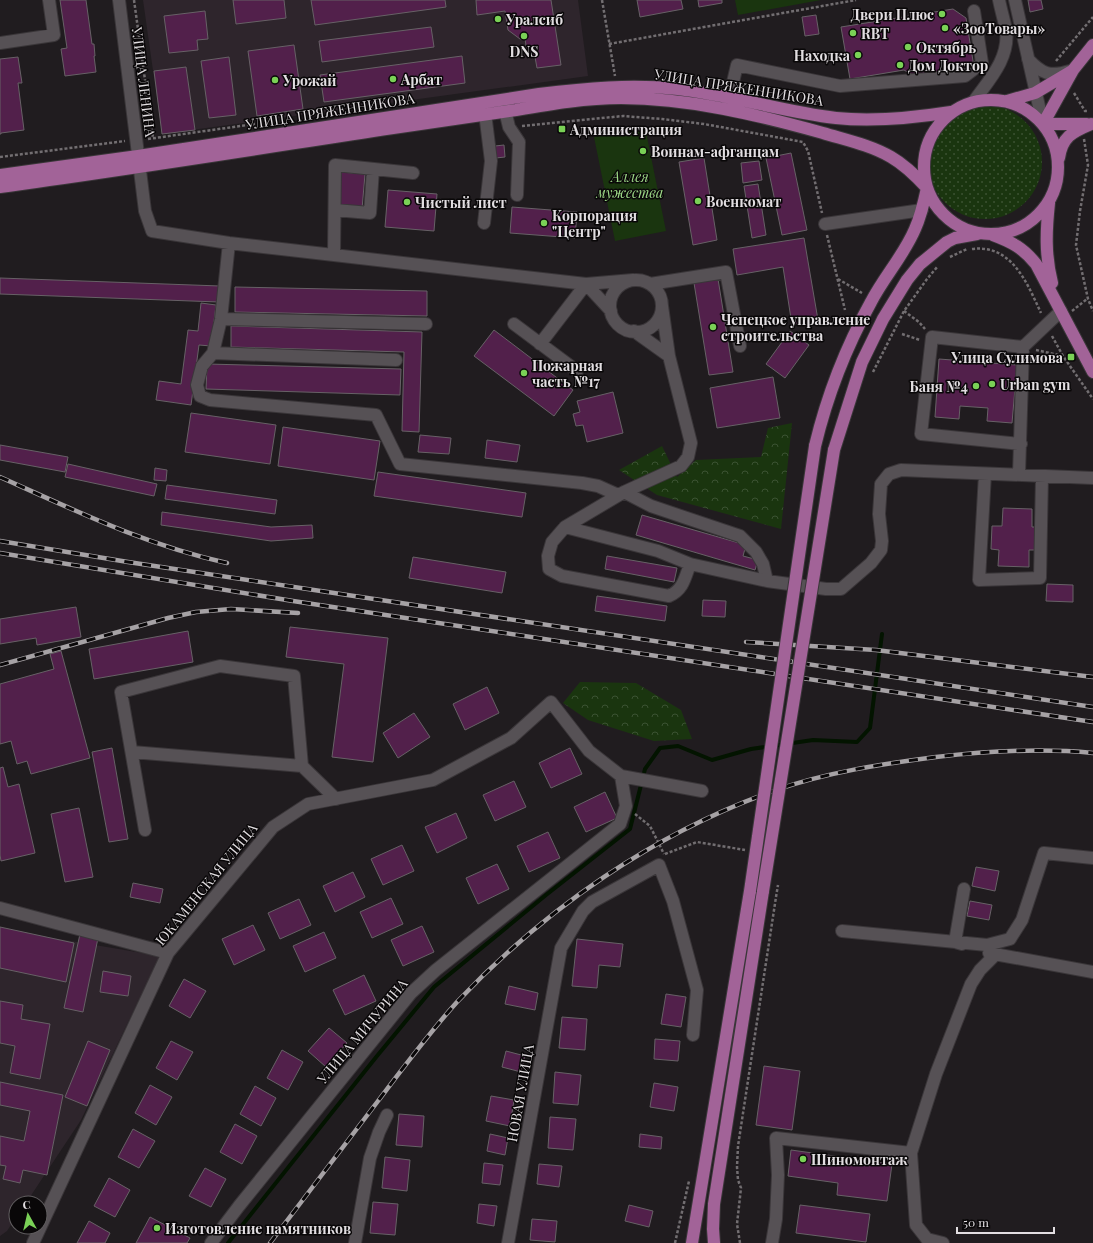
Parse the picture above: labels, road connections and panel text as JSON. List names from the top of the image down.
{
  "streets": {
    "main road": ["УЛИЦА ПРЯЖЕННИКОВА"],
    "street": [
      "УЛИЦА ЛЕНИНА",
      "ЮКАМЕНСКАЯ УЛИЦА",
      "УЛИЦА МИЧУРИНА",
      "НОВАЯ УЛИЦА"
    ]
  },
  "crossings": [
    ["УЛИЦА ЛЕНИНА", "УЛИЦА ПРЯЖЕННИКОВА"],
    ["ЮКАМЕНСКАЯ УЛИЦА", "УЛИЦА МИЧУРИНА"]
  ],
  "parks": ["Аллея мужества"],
  "places": {
    "other": [
      "Двери Плюс",
      "Уралсиб",
      "«ЗооТовары»",
      "RBT",
      "DNS",
      "Октябрь",
      "Находка",
      "Дом Доктор",
      "Арбат",
      "Урожай",
      "Воинам-афганцам",
      "Военкомат",
      "Чистый лист",
      "Корпорация \"Центр\"",
      "Чепецкое управление строительства",
      "Пожарная часть №17",
      "Urban gym",
      "Баня №4",
      "Шиномонтаж",
      "Изготовление памятников"
    ],
    "transit": ["Администрация", "Улица Сулимова"]
  },
  "scale_bar": "50 m",
  "north": "top"
}
